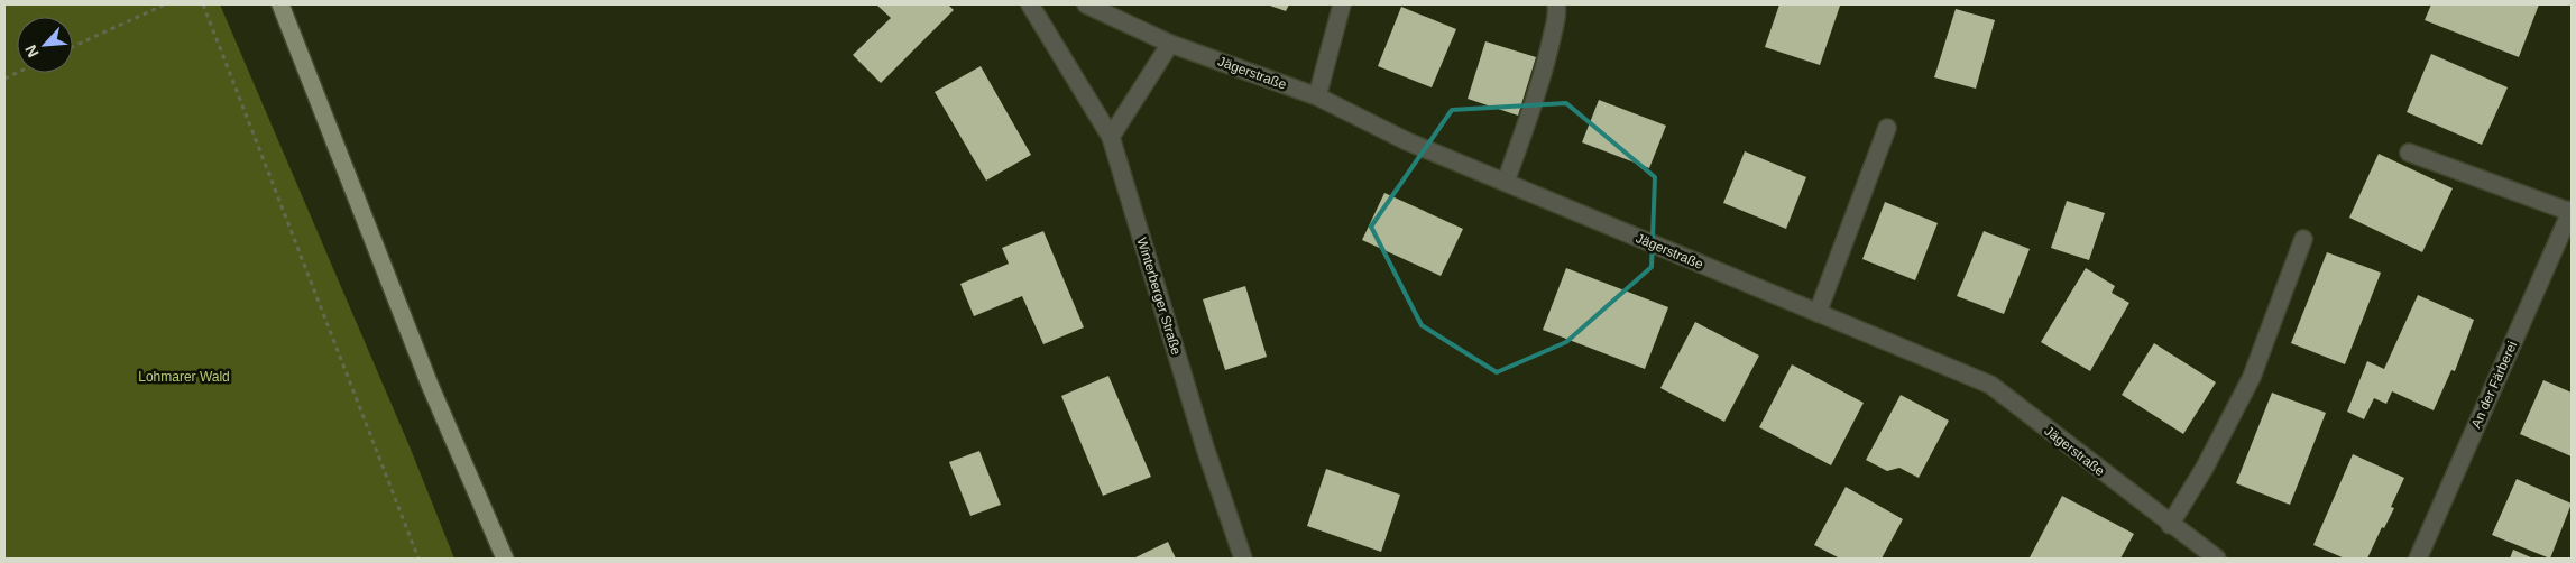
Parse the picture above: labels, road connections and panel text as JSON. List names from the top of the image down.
{
  "streets": {
    "street": ["Jägerstraße", "Winterberger Straße", "An der Färberei"]
  },
  "parks": ["Lohmarer Wald"],
  "north": "bottom left"
}
